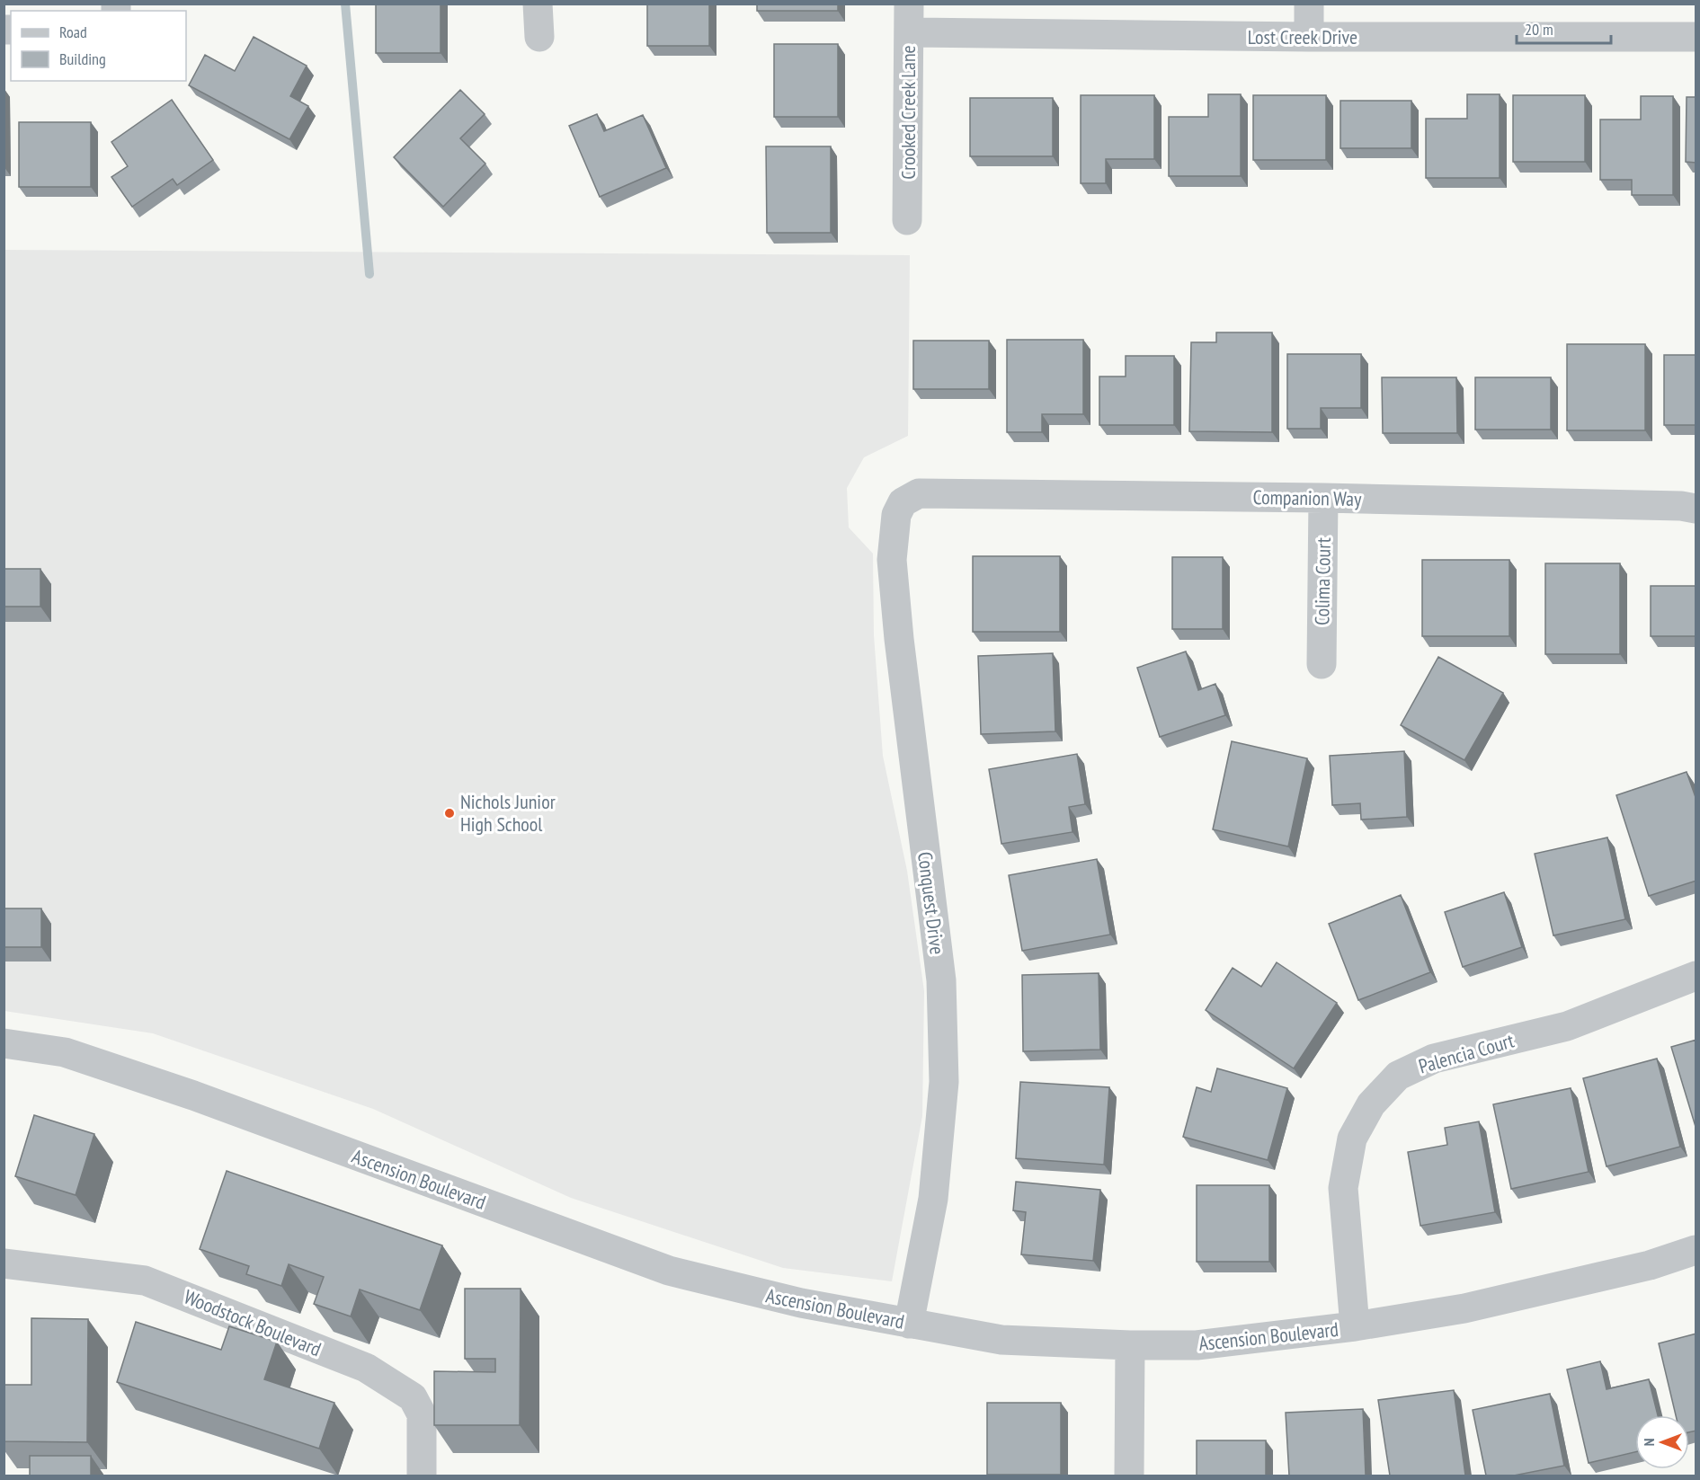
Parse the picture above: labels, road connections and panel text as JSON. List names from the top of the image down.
{
  "streets": {
    "street": [
      "Lost Creek Drive",
      "Crooked Creek Lane",
      "Companion Way",
      "Colima Court",
      "Conquest Drive",
      "Palencia Court",
      "Ascension Boulevard",
      "Woodstock Boulevard"
    ]
  },
  "crossings": [
    ["Lost Creek Drive", "Crooked Creek Lane"],
    ["Companion Way", "Colima Court"],
    ["Companion Way", "Conquest Drive"],
    ["Conquest Drive", "Ascension Boulevard"],
    ["Palencia Court", "Ascension Boulevard"]
  ],
  "places": ["Nichols Junior High School"],
  "legend": ["Road", "Building"],
  "scale_bar": "20 m",
  "north": "left"
}
